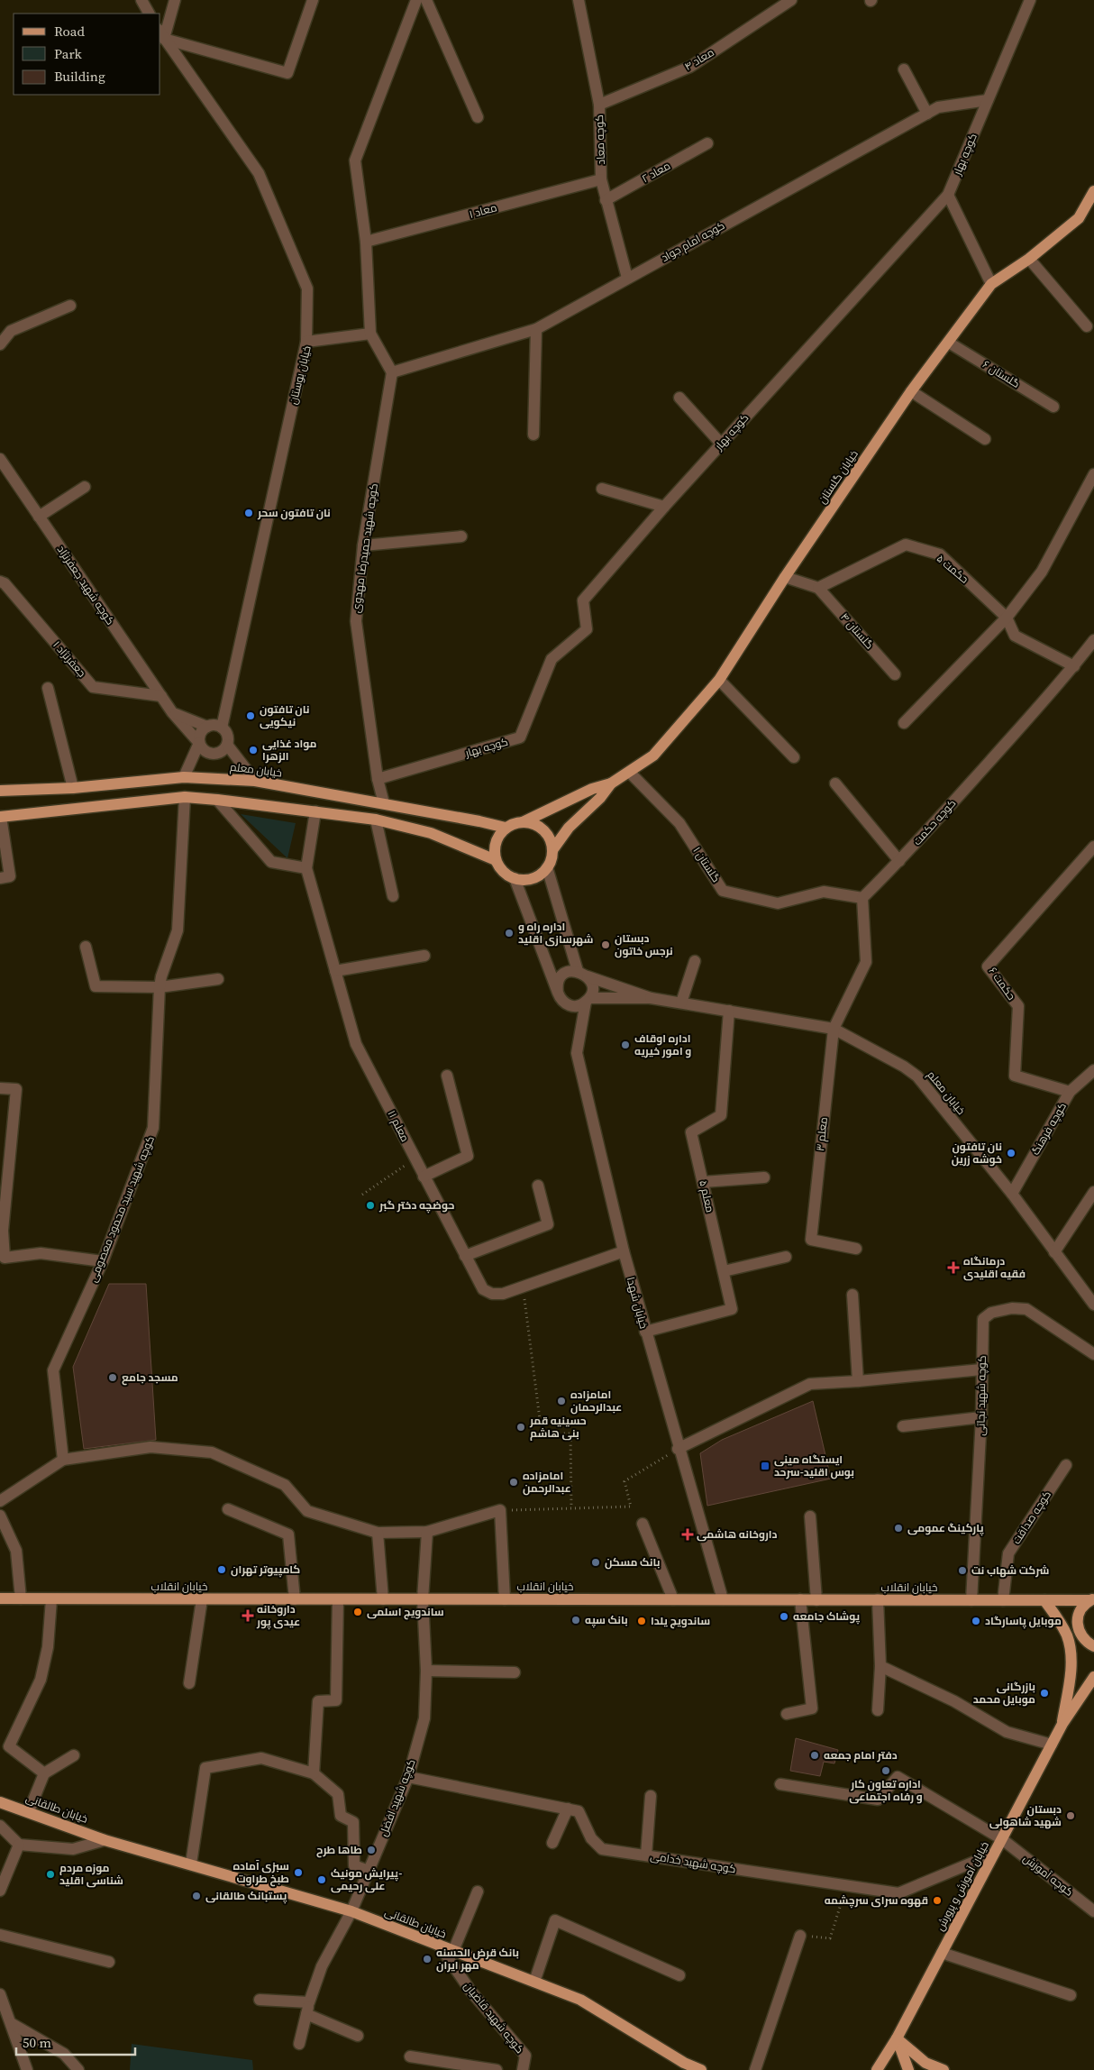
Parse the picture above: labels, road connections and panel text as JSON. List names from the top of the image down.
{
  "streets": {
    "main road": [
      "خیابان گلستان",
      "خیابان معلم",
      "خیابان انقلاب",
      "خیابان طالقانی",
      "خیابان آموزش و پرورش"
    ],
    "street": [
      "معاد ۴",
      "کوچه معاد",
      "کوچه بهار",
      "معاد ۲",
      "معاد ۱",
      "کوچه امام جواد",
      "گلستان ۶",
      "خیابان بوستان",
      "کوچه شهید حمیدرضا مهدوی",
      "حکمت ۵",
      "کوچه شهید جعفرنژاد",
      "گلستان ۴",
      "جعفرنژاد ۱",
      "کوچه حکمت",
      "گلستان ۱",
      "حکمت ۶",
      "معلم ۱۱",
      "کوچه فرهنگ",
      "معلم ۳",
      "معلم ۵",
      "کوچه شهید سید محمود معصومی",
      "خیابان شهدا",
      "کوچه شهید نجاتی",
      "کوچه صداقت",
      "کوچه شهید افضل",
      "کوچه شهید خدامی",
      "کوچه آموزش",
      "کوچه شهید قاضیان"
    ]
  },
  "crossings": [
    ["معاد ۴", "کوچه معاد"],
    ["کوچه معاد", "معاد ۲"],
    ["کوچه معاد", "معاد ۱"],
    ["کوچه معاد", "کوچه امام جواد"],
    ["کوچه بهار", "کوچه امام جواد"],
    ["کوچه بهار", "کوچه شهید حمیدرضا مهدوی"],
    ["کوچه امام جواد", "کوچه شهید حمیدرضا مهدوی"],
    ["گلستان ۶", "خیابان گلستان"],
    ["خیابان بوستان", "کوچه شهید جعفرنژاد"],
    ["خیابان گلستان", "گلستان ۱"],
    ["کوچه شهید حمیدرضا مهدوی", "خیابان معلم"],
    ["حکمت ۵", "گلستان ۴"],
    ["حکمت ۵", "کوچه حکمت"],
    ["کوچه شهید جعفرنژاد", "جعفرنژاد ۱"],
    ["خیابان معلم", "کوچه فرهنگ"],
    ["خیابان معلم", "معلم ۳"],
    ["خیابان معلم", "معلم ۵"],
    ["خیابان معلم", "خیابان شهدا"],
    ["کوچه حکمت", "گلستان ۱"],
    ["حکمت ۶", "کوچه فرهنگ"],
    ["معلم ۱۱", "خیابان شهدا"],
    ["معلم ۵", "خیابان شهدا"],
    ["خیابان شهدا", "خیابان انقلاب"],
    ["کوچه شهید نجاتی", "خیابان انقلاب"],
    ["کوچه صداقت", "خیابان انقلاب"],
    ["خیابان انقلاب", "کوچه شهید افضل"],
    ["کوچه شهید افضل", "خیابان طالقانی"],
    ["کوچه شهید افضل", "کوچه شهید خدامی"],
    ["خیابان طالقانی", "کوچه شهید قاضیان"],
    ["کوچه شهید خدامی", "خیابان آموزش و پرورش"],
    ["کوچه آموزش", "خیابان آموزش و پرورش"]
  ],
  "places": {
    "other": [
      "نان تافتون سحر",
      "نان تافتون نیکویی",
      "مواد غذایی الزهرا",
      "اداره راه و شهرسازی اقلید",
      "دبستان نرجس خاتون",
      "اداره اوقاف و امور خیریه",
      "نان تافتون خوشه زرین",
      "حوضچه دختر گبر",
      "مسجد جامع",
      "امامزاده عبدالرحمان",
      "حسینیه قمر بنی هاشم",
      "امامزاده عبدالرحمن",
      "پارکینگ عمومی",
      "بانک مسکن",
      "کامپیوتر تهران",
      "شرکت شهاب نت",
      "ساندویچ اسلمی",
      "پوشاک جامعه",
      "بانک سپه",
      "ساندویچ یلدا",
      "موبایل پاسارگاد",
      "بازرگانی موبایل محمد",
      "دفتر امام جمعه",
      "اداره تعاون کار و رفاه اجتماعی",
      "دبستان شهید شاهولی",
      "طاها طرح",
      "سبزی آماده طبخ طراوت",
      "موزه مردم شناسی اقلید",
      "پیرایش مونیک- علی رحیمی",
      "پستبانک طالقانی",
      "قهوه سرای سرچشمه",
      "بانک قرض الحسنه مهر ایران"
    ],
    "health": ["درمانگاه فقیه اقلیدی", "داروخانه هاشمی", "داروخانه عیدی پور"],
    "transit": ["ایستگاه مینی بوس اقلید-سرحد"]
  },
  "legend": ["Road", "Park", "Building"],
  "scale_bar": "50 m"
}
